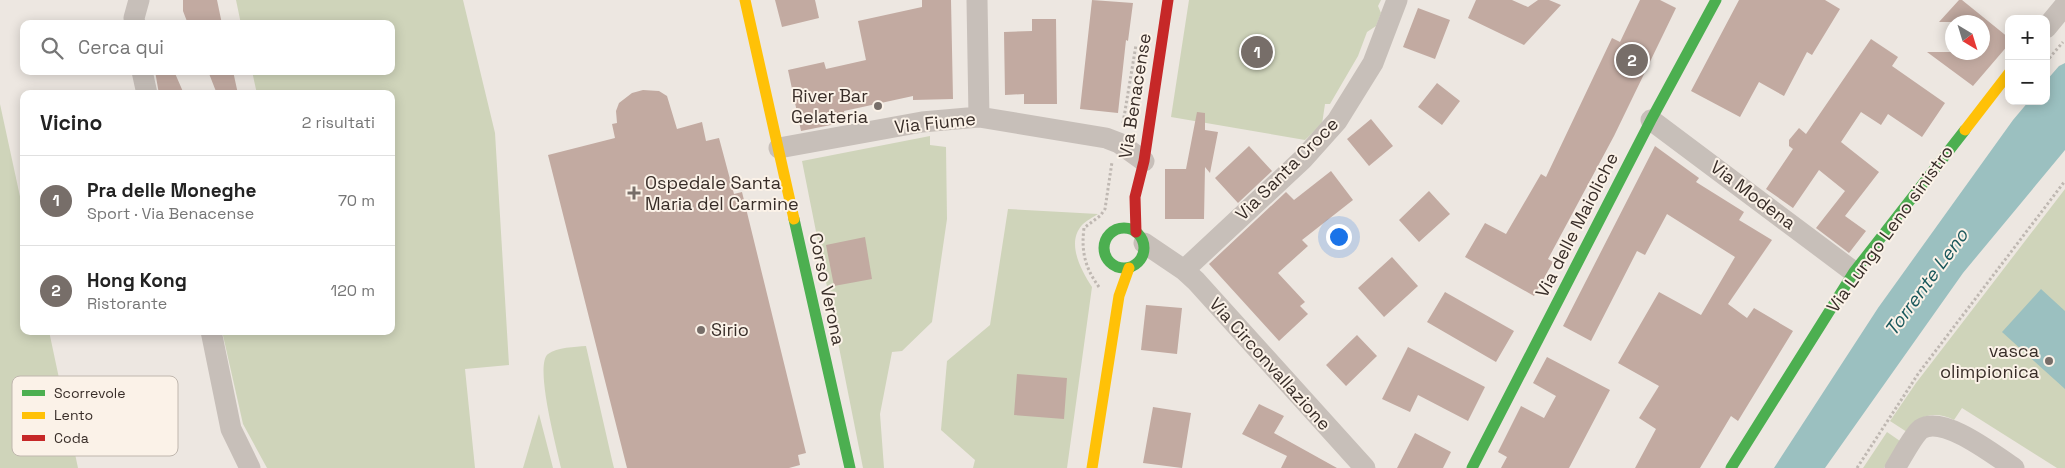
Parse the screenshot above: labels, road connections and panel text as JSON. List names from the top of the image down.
{
  "streets": {
    "street": [
      "Via Benacense",
      "Via Fiume",
      "Via Santa Croce",
      "Via Modena",
      "Via delle Maioliche",
      "Via Lungo Leno sinistro",
      "Corso Verona",
      "Via Circonvallazione"
    ]
  },
  "crossings": [
    ["Via Benacense", "Via Fiume"],
    ["Via Fiume", "Corso Verona"],
    ["Via Santa Croce", "Via Circonvallazione"],
    ["Via Modena", "Via delle Maioliche"],
    ["Via Modena", "Via Lungo Leno sinistro"]
  ],
  "water": ["Torrente Leno"],
  "places": {
    "other": ["River Bar Gelateria", "Sirio", "vasca olimpionica"],
    "health": ["Ospedale Santa Maria del Carmine"]
  },
  "legend": ["Scorrevole", "Lento", "Coda"],
  "north": "bottom right",
  "page": {
    "map_buttons": ["+", "−"],
    "search": "Cerca qui",
    "pins": ["1", "2"],
    "heading": ["Vicino", "2 risultati"],
    "list": [
      {
        "mark": "1",
        "name": "Pra delle Moneghe",
        "note": "Sport · Via Benacense",
        "value": "70 m"
      },
      {
        "mark": "2",
        "name": "Hong Kong",
        "note": "Ristorante",
        "value": "120 m"
      }
    ]
  }
}
